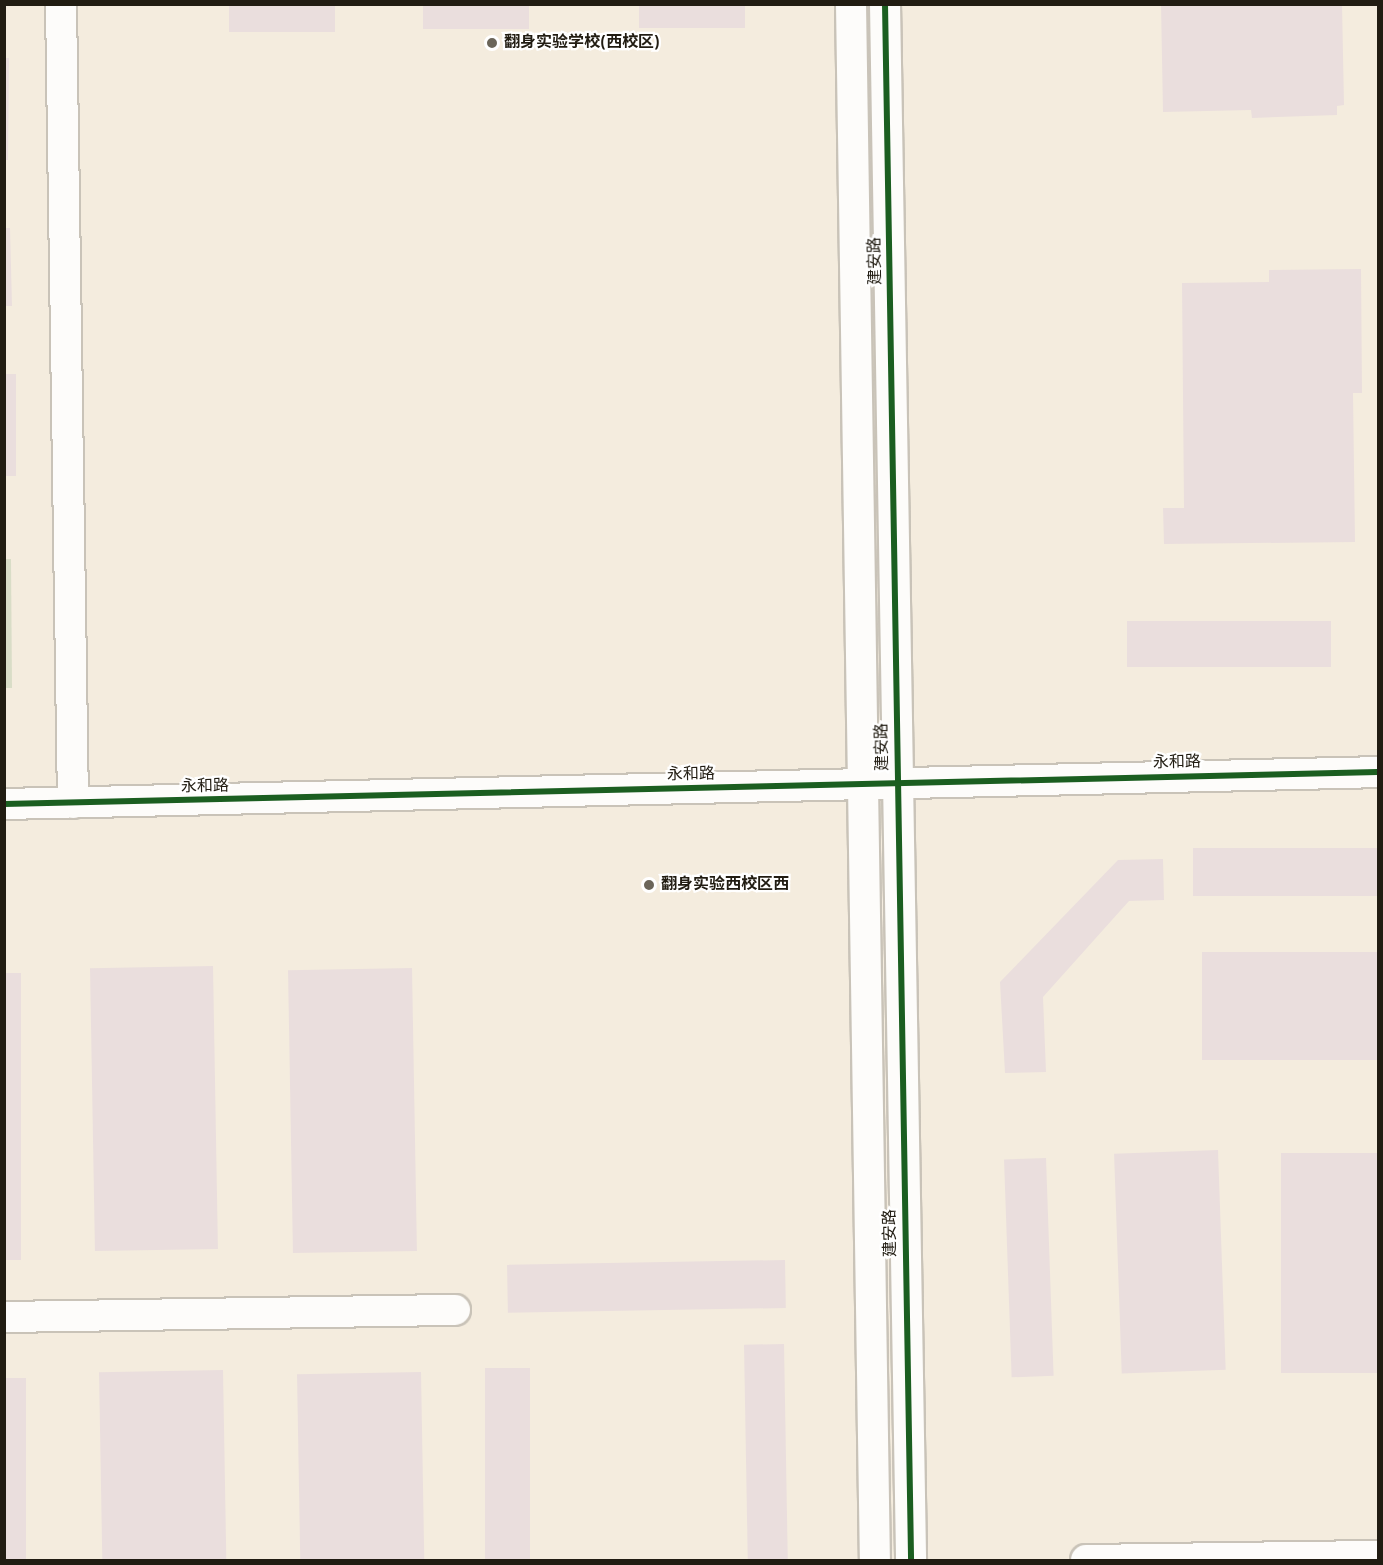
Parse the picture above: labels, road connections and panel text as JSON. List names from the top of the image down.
{
  "streets": {
    "street": ["建安路", "永和路"]
  },
  "crossings": [
    ["建安路", "永和路"]
  ],
  "places": ["翻身实验学校(西校区)", "翻身实验西校区西"]
}
